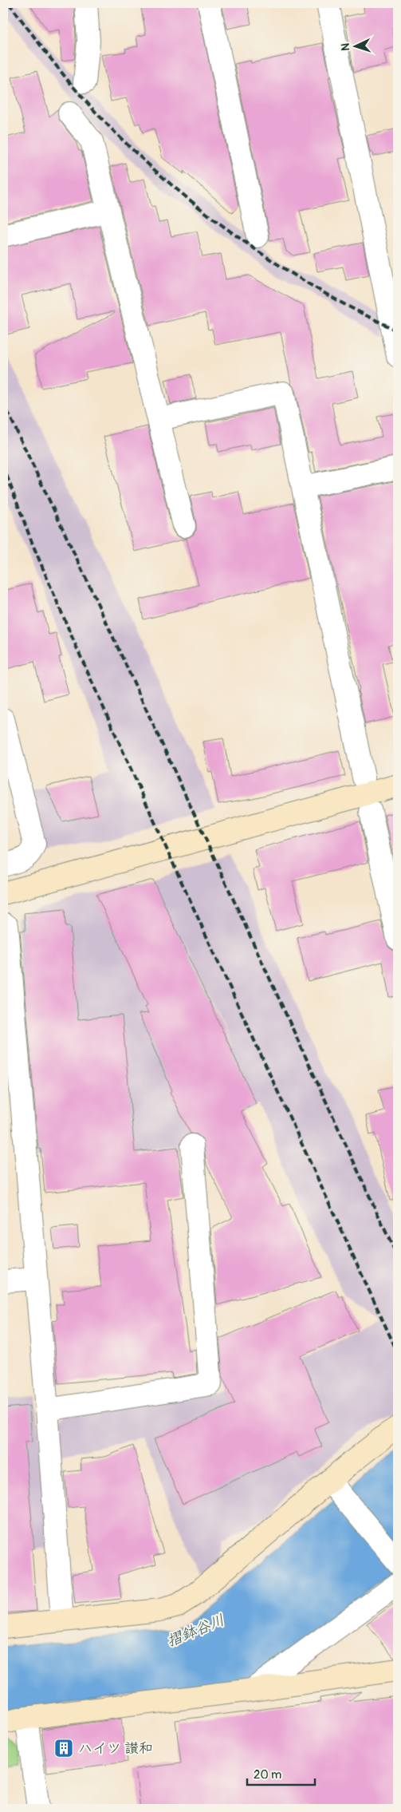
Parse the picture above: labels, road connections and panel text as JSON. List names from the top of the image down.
{
  "water": ["摺鉢谷川"],
  "places": {
    "building": ["ハイツ 讃和"]
  },
  "scale_bar": "20 m",
  "north": "left"
}
